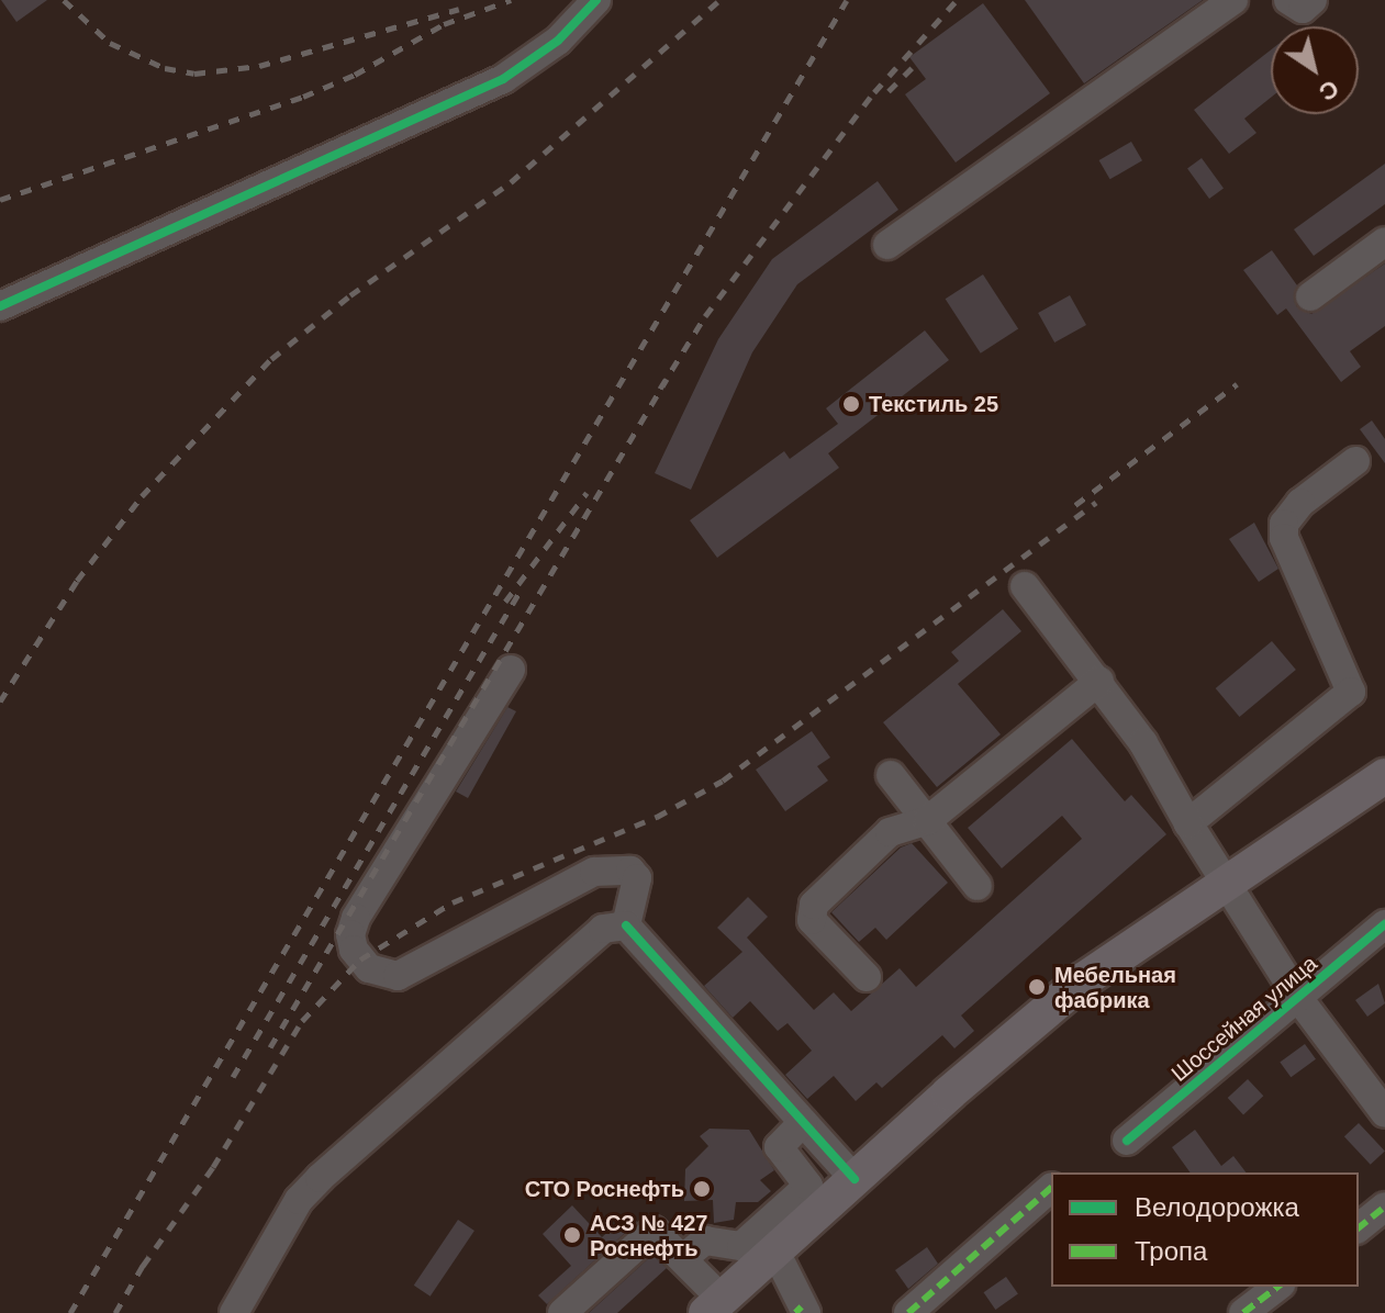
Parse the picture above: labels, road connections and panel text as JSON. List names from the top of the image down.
{
  "streets": {
    "street": ["Шоссейная улица"]
  },
  "places": [
    "Текстиль 25",
    "Мебельная фабрика",
    "СТО Роснефть",
    "АСЗ № 427 Роснефть"
  ],
  "legend": ["Велодорожка", "Тропа"],
  "north": "bottom right"
}
